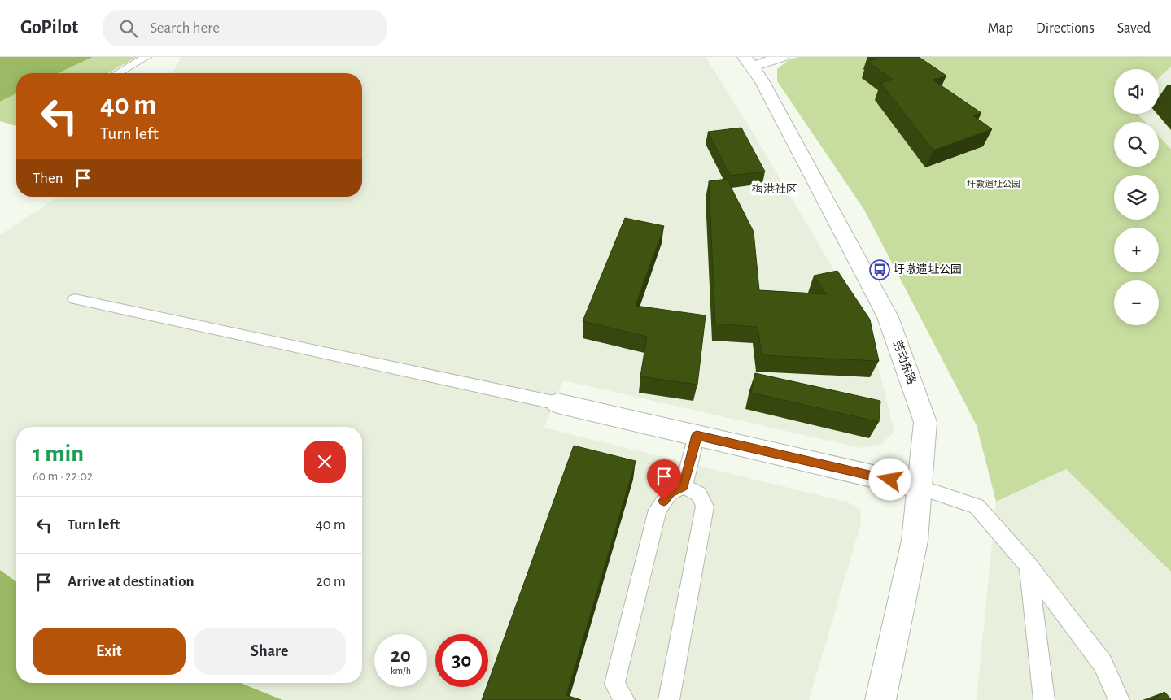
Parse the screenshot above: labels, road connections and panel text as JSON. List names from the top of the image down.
{
  "streets": {
    "street": ["劳动东路"]
  },
  "districts": ["梅港社区"],
  "parks": ["圩敦遗址公园"],
  "places": {
    "bus stop": ["圩墩遗址公园"]
  },
  "page": {
    "header": "GoPilot",
    "search": "Search here",
    "nav": ["Map", "Directions", "Saved"],
    "map_buttons": ["+", "−"],
    "turn": ["40 m", "Turn left"],
    "then": "Then",
    "heading": ["1 min", "60 m · 22:02"],
    "list": [
      {
        "name": "Turn left",
        "value": "40 m"
      },
      {
        "name": "Arrive at destination",
        "value": "20 m"
      }
    ],
    "buttons": ["Exit", "Share"],
    "speed": "20 km/h",
    "limit": "30"
  }
}
